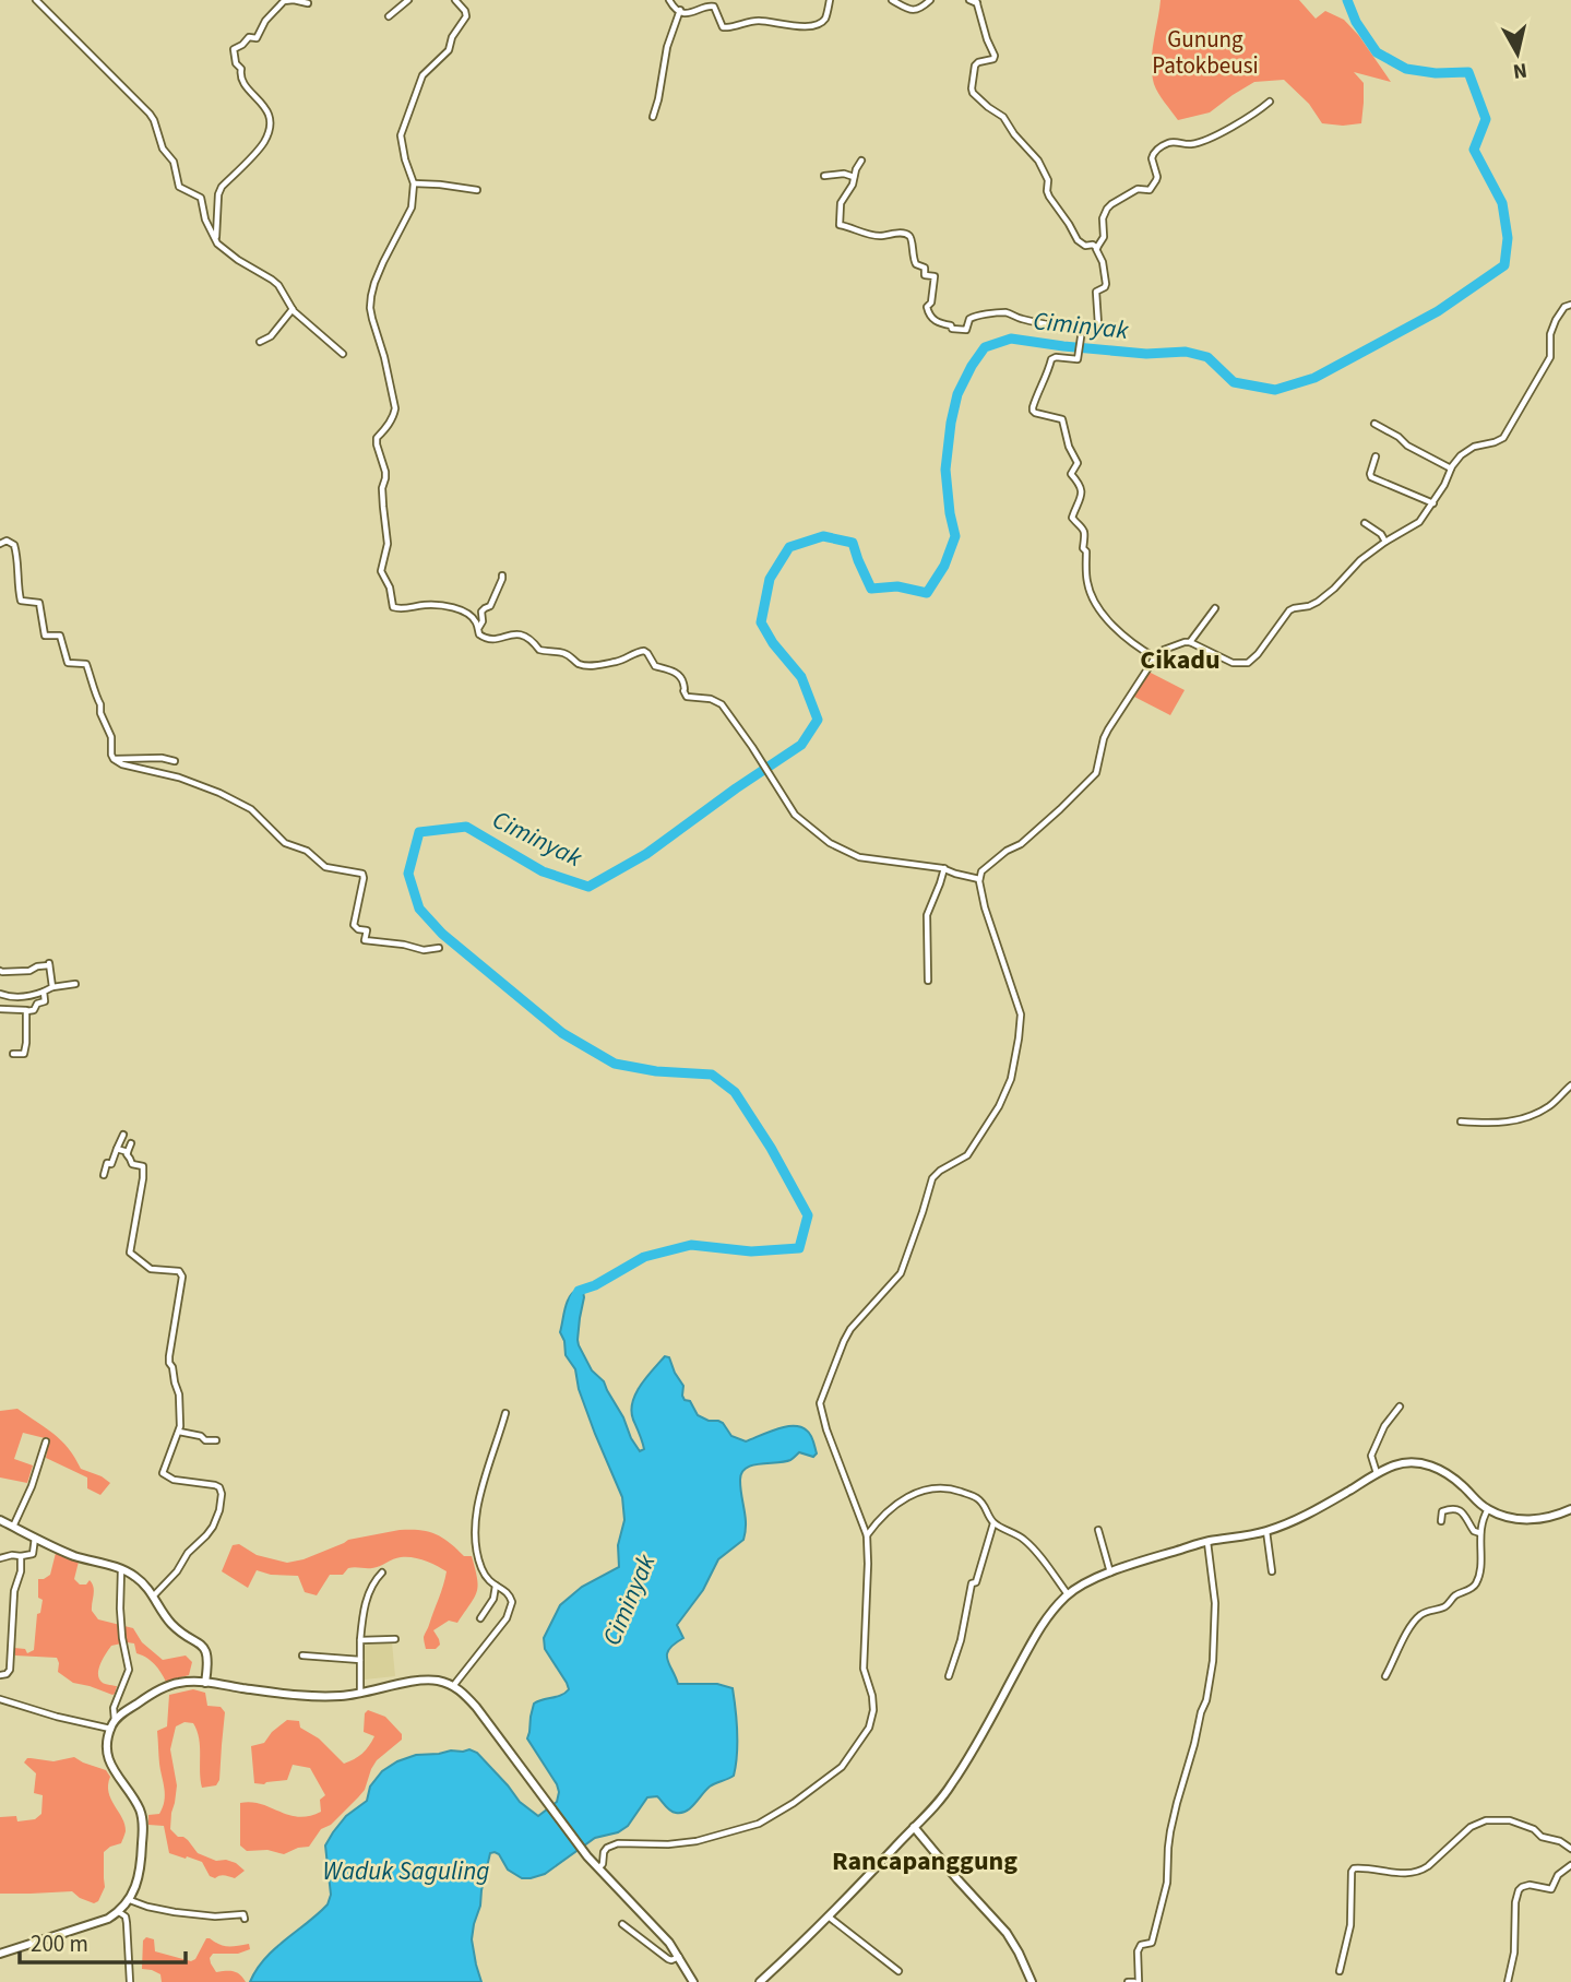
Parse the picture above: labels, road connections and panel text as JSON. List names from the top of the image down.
{
  "districts": ["Cikadu", "Rancapanggung"],
  "water": ["Ciminyak", "Waduk Saguling"],
  "parks": ["Gunung Patokbeusi"],
  "scale_bar": "200 m",
  "north": "bottom"
}
